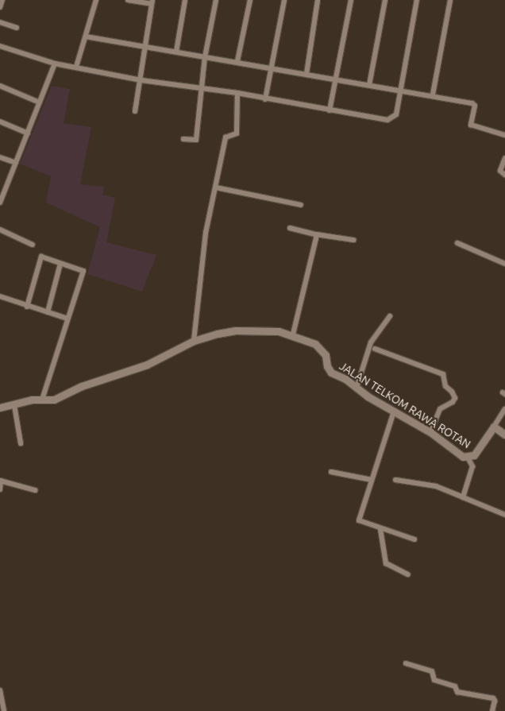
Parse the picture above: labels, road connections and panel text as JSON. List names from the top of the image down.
{
  "streets": {
    "street": ["JALAN TELKOM RAWA ROTAN"]
  }
}
